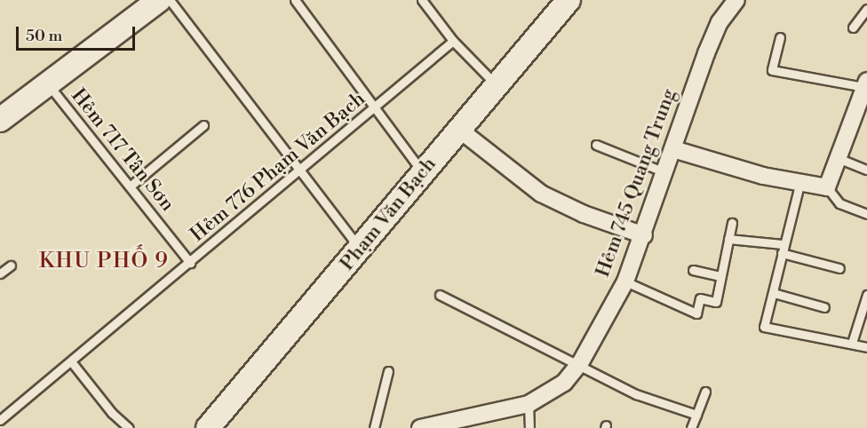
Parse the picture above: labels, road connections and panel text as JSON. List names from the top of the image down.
{
  "streets": {
    "street": ["Hẻm 745 Quang Trung", "Phạm Văn Bạch"],
    "lane": ["Hẻm 717 Tân Sơn", "Hẻm 776 Phạm Văn Bạch"]
  },
  "crossings": [
    ["Hẻm 717 Tân Sơn", "Hẻm 776 Phạm Văn Bạch"]
  ],
  "districts": ["KHU PHỐ 9"],
  "scale_bar": "50 m"
}
